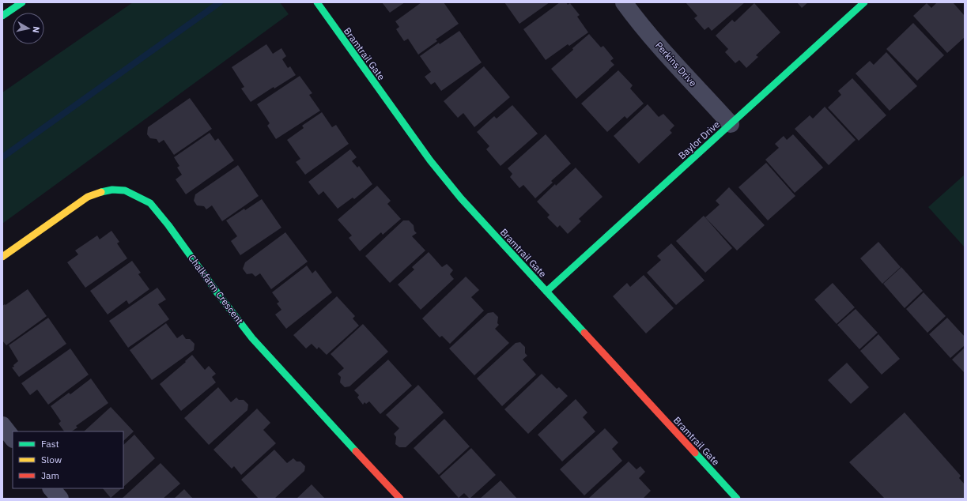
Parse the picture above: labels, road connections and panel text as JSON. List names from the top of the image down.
{
  "streets": {
    "street": [
      "Bramtrail Gate",
      "Perkins Drive",
      "Baylor Drive",
      "Chalkfarm Crescent"
    ]
  },
  "crossings": [
    ["Bramtrail Gate", "Baylor Drive"],
    ["Perkins Drive", "Baylor Drive"]
  ],
  "legend": ["Fast", "Slow", "Jam"],
  "north": "right"
}
